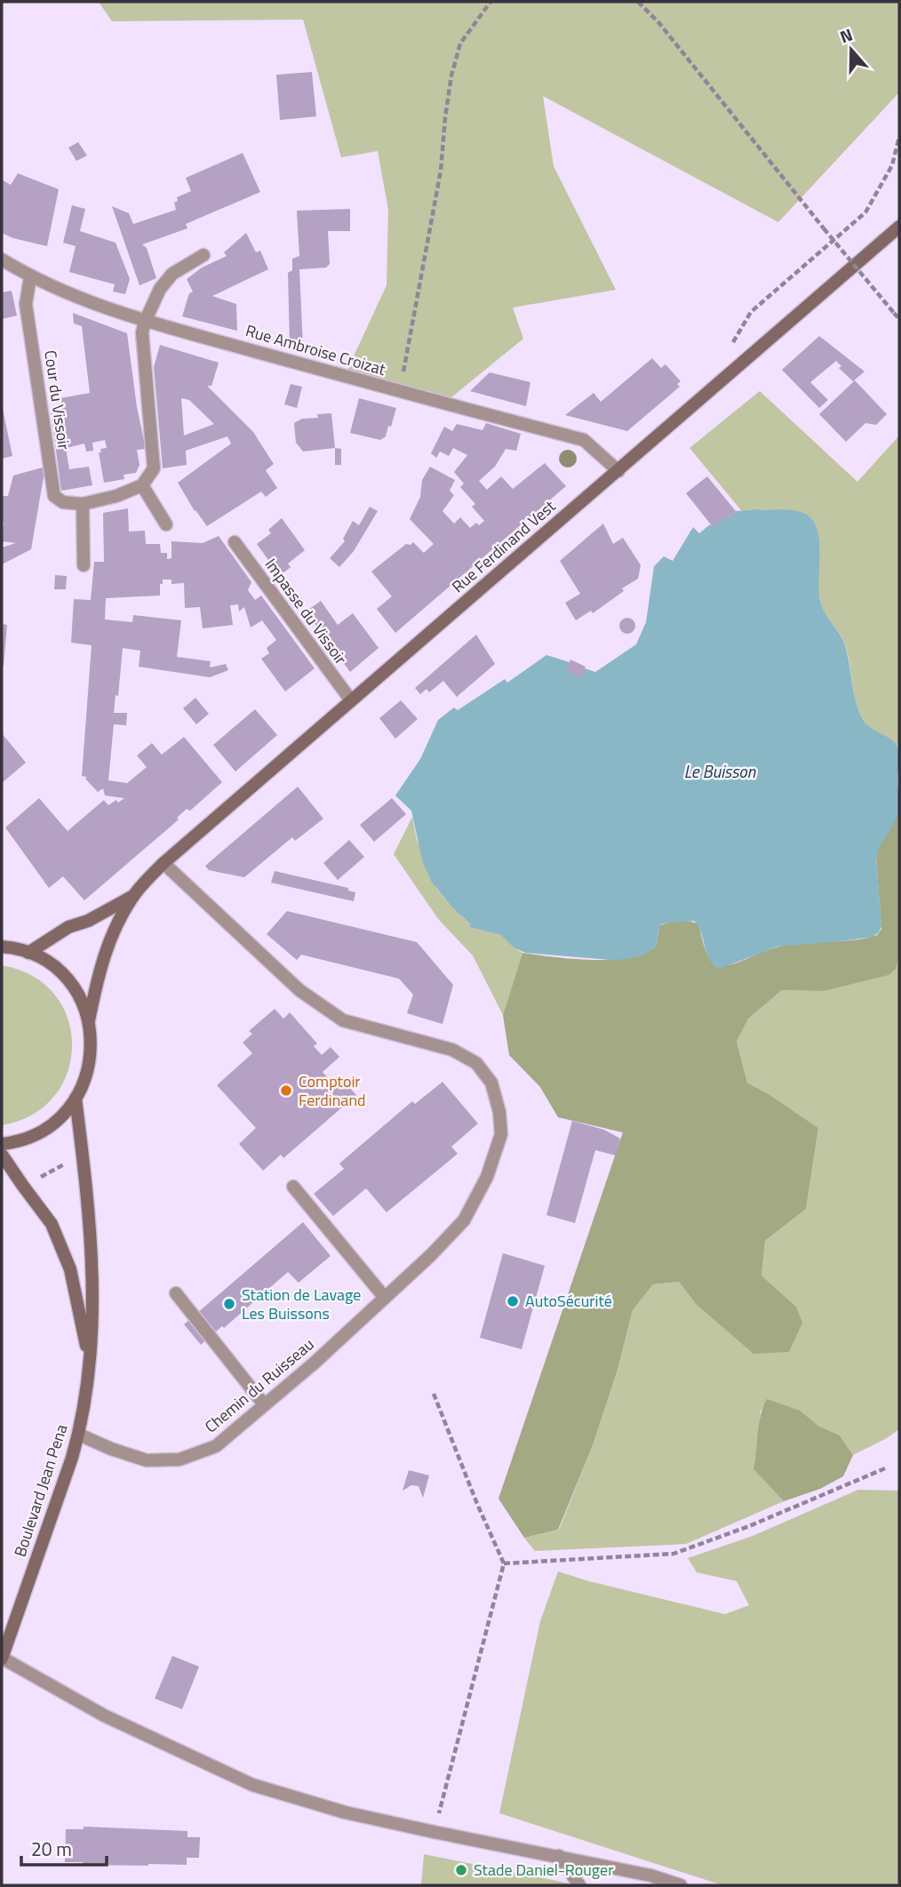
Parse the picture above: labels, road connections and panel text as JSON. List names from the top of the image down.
{
  "streets": {
    "main road": ["Rue Ferdinand Vest", "Boulevard Jean Pena"],
    "street": [
      "Rue Ambroise Croizat",
      "Cour du Vissoir",
      "Impasse du Vissoir",
      "Chemin du Ruisseau"
    ]
  },
  "crossings": [
    ["Rue Ambroise Croizat", "Cour du Vissoir"],
    ["Rue Ambroise Croizat", "Rue Ferdinand Vest"],
    ["Rue Ferdinand Vest", "Impasse du Vissoir"],
    ["Rue Ferdinand Vest", "Chemin du Ruisseau"],
    ["Chemin du Ruisseau", "Boulevard Jean Pena"]
  ],
  "water": ["Le Buisson"],
  "places": [
    "Comptoir Ferdinand",
    "AutoSécurité",
    "Station de Lavage Les Buissons",
    "Stade Daniel-Rouger"
  ],
  "scale_bar": "20 m",
  "north": "top"
}
